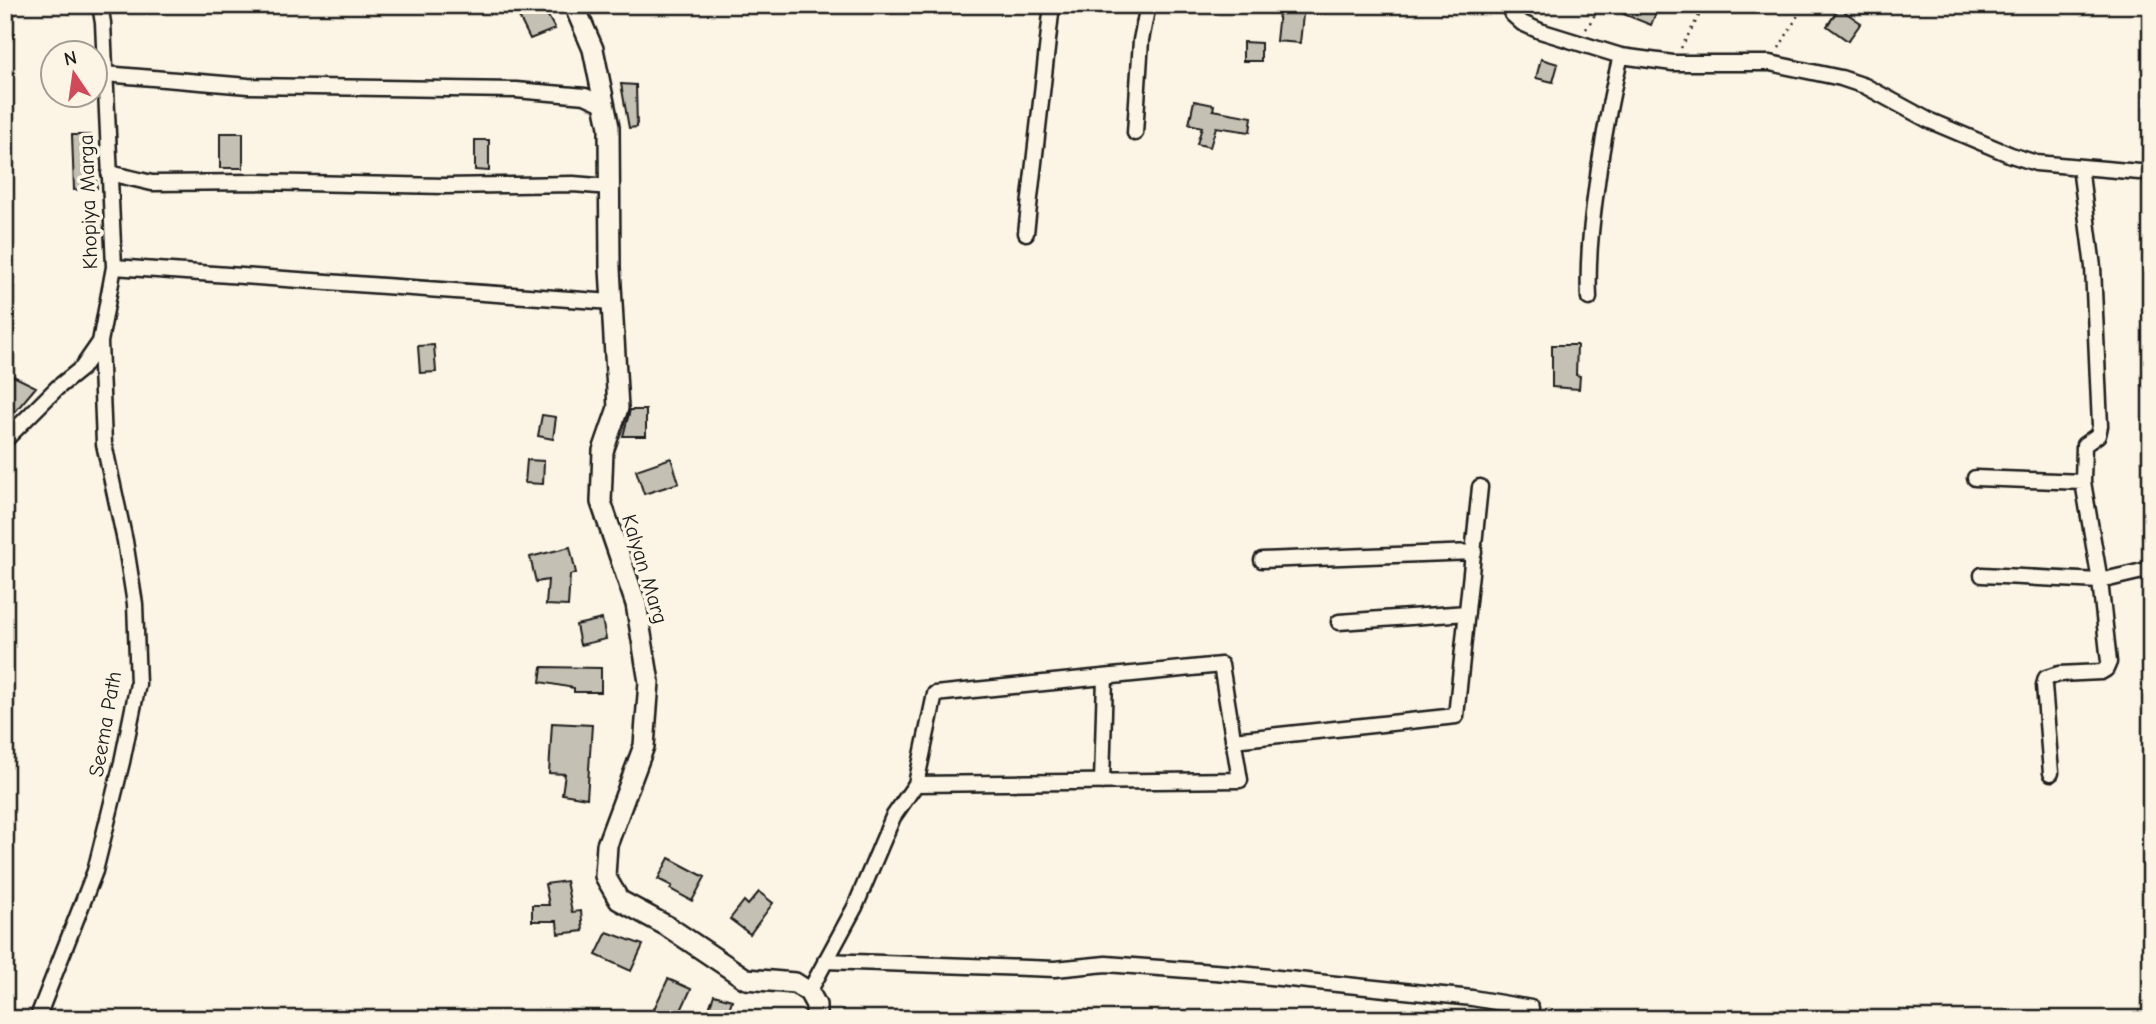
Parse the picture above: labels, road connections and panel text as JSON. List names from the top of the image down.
{
  "streets": {
    "street": ["Khopiya Marga", "Kalyan Marg", "Seema Path"]
  },
  "crossings": [
    ["Khopiya Marga", "Seema Path"]
  ],
  "north": "top"
}
